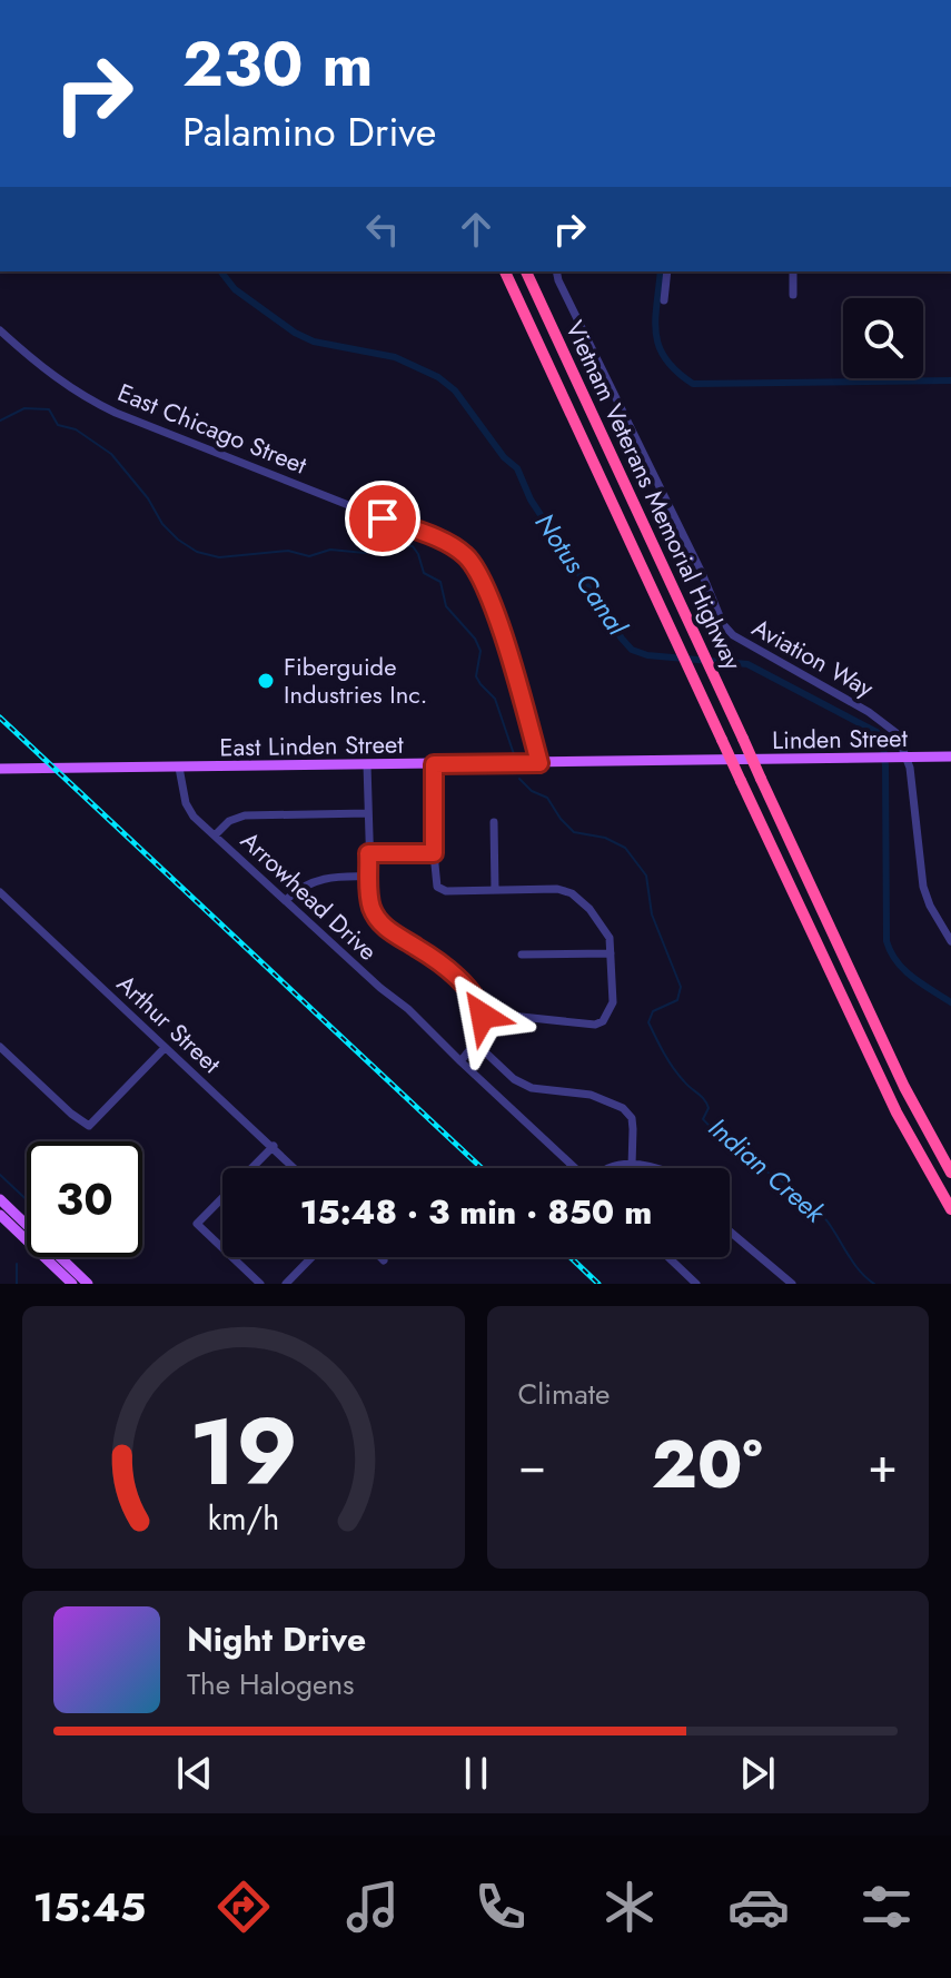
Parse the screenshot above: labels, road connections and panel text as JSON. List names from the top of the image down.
{
  "streets": {
    "highway": ["Vietnam Veterans Memorial Highway"],
    "main road": ["Linden Street", "East Linden Street"],
    "street": [
      "East Chicago Street",
      "Aviation Way",
      "Arrowhead Drive",
      "Arthur Street"
    ]
  },
  "crossings": [
    ["East Chicago Street", "East Linden Street"],
    ["Aviation Way", "Linden Street"],
    ["Linden Street", "East Linden Street"],
    ["East Linden Street", "Arrowhead Drive"]
  ],
  "water": ["Notus Canal", "Indian Creek"],
  "places": ["Fiberguide Industries Inc."],
  "page": {
    "turn": ["230 m", "Palamino Drive"],
    "limit": "30",
    "trip": "15:48 · 3 min · 850 m",
    "tile": "Climate",
    "heat": ["−", "20°", "+"],
    "song": ["Night Drive", "The Halogens"],
    "tabs": "15:45",
    "gauge": ["19", "km/h"]
  }
}
